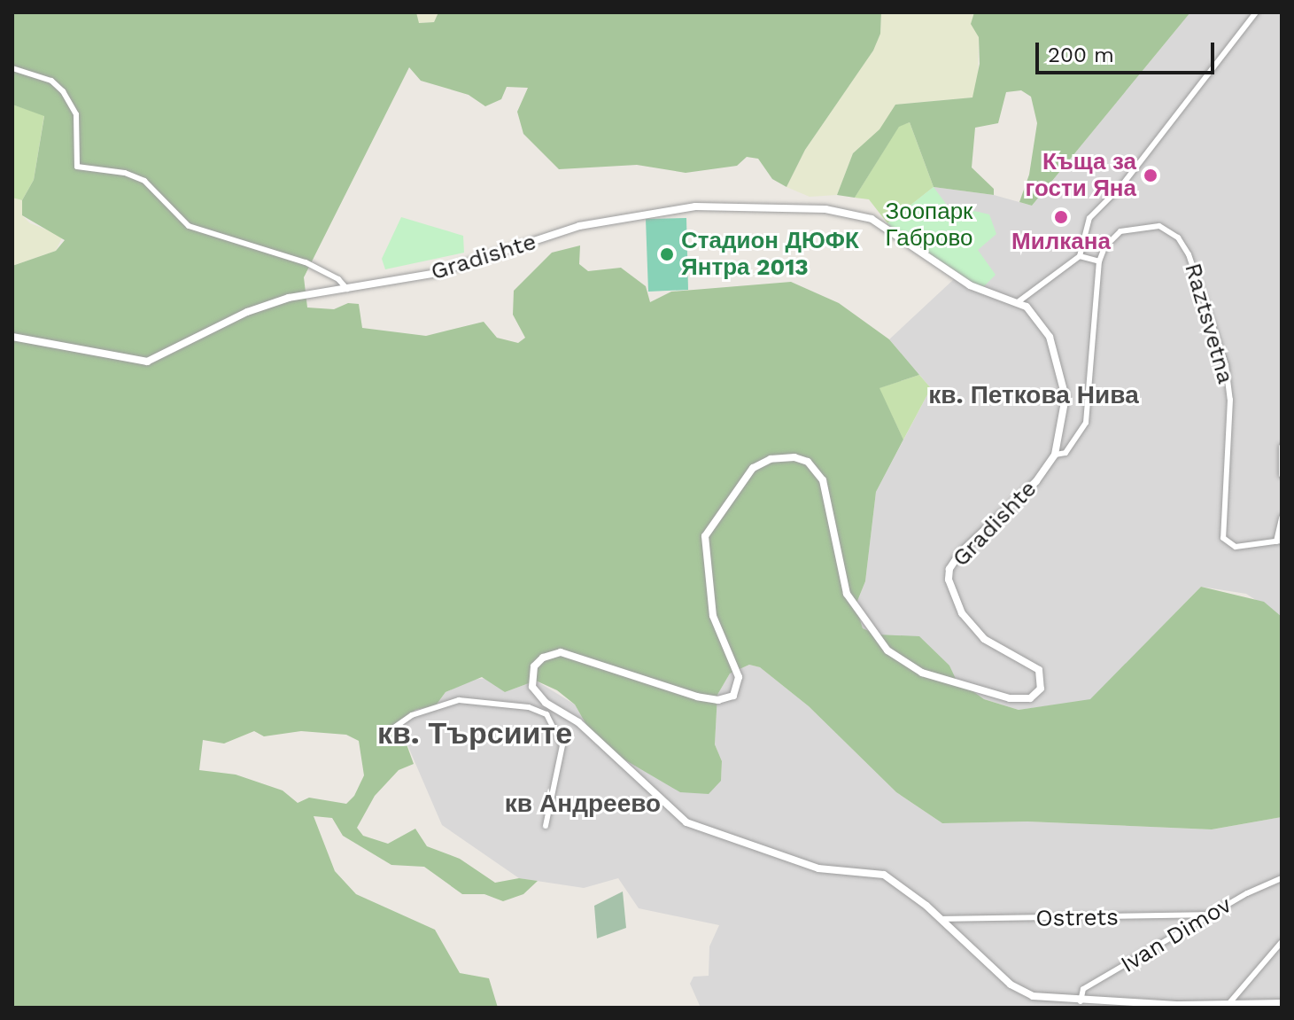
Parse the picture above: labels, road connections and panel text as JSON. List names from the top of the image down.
{
  "streets": {
    "street": [
      "Gradishte",
      "Raztsvetna",
      "Ostrets",
      "Ivan Dimov"
    ]
  },
  "crossings": [
    ["Gradishte", "Ostrets"],
    ["Gradishte", "Ivan Dimov"],
    ["Ostrets", "Ivan Dimov"]
  ],
  "districts": ["кв. Петкова Нива", "кв. Търсиите", "кв Андреево"],
  "parks": ["Зоопарк Габрово"],
  "places": ["Къща за гости Яна", "Милкана", "Стадион ДЮФК Янтра 2013"],
  "scale_bar": "200 m"
}
